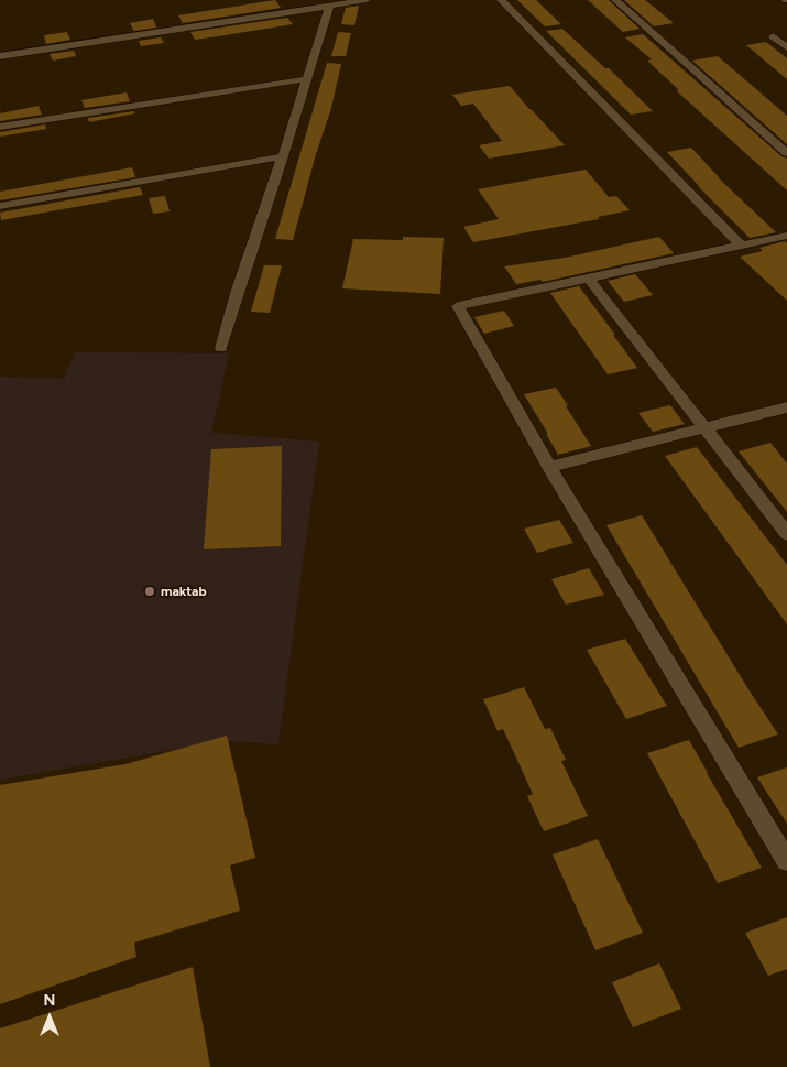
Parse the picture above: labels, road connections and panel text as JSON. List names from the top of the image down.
{
  "places": ["maktab"],
  "north": "top"
}
